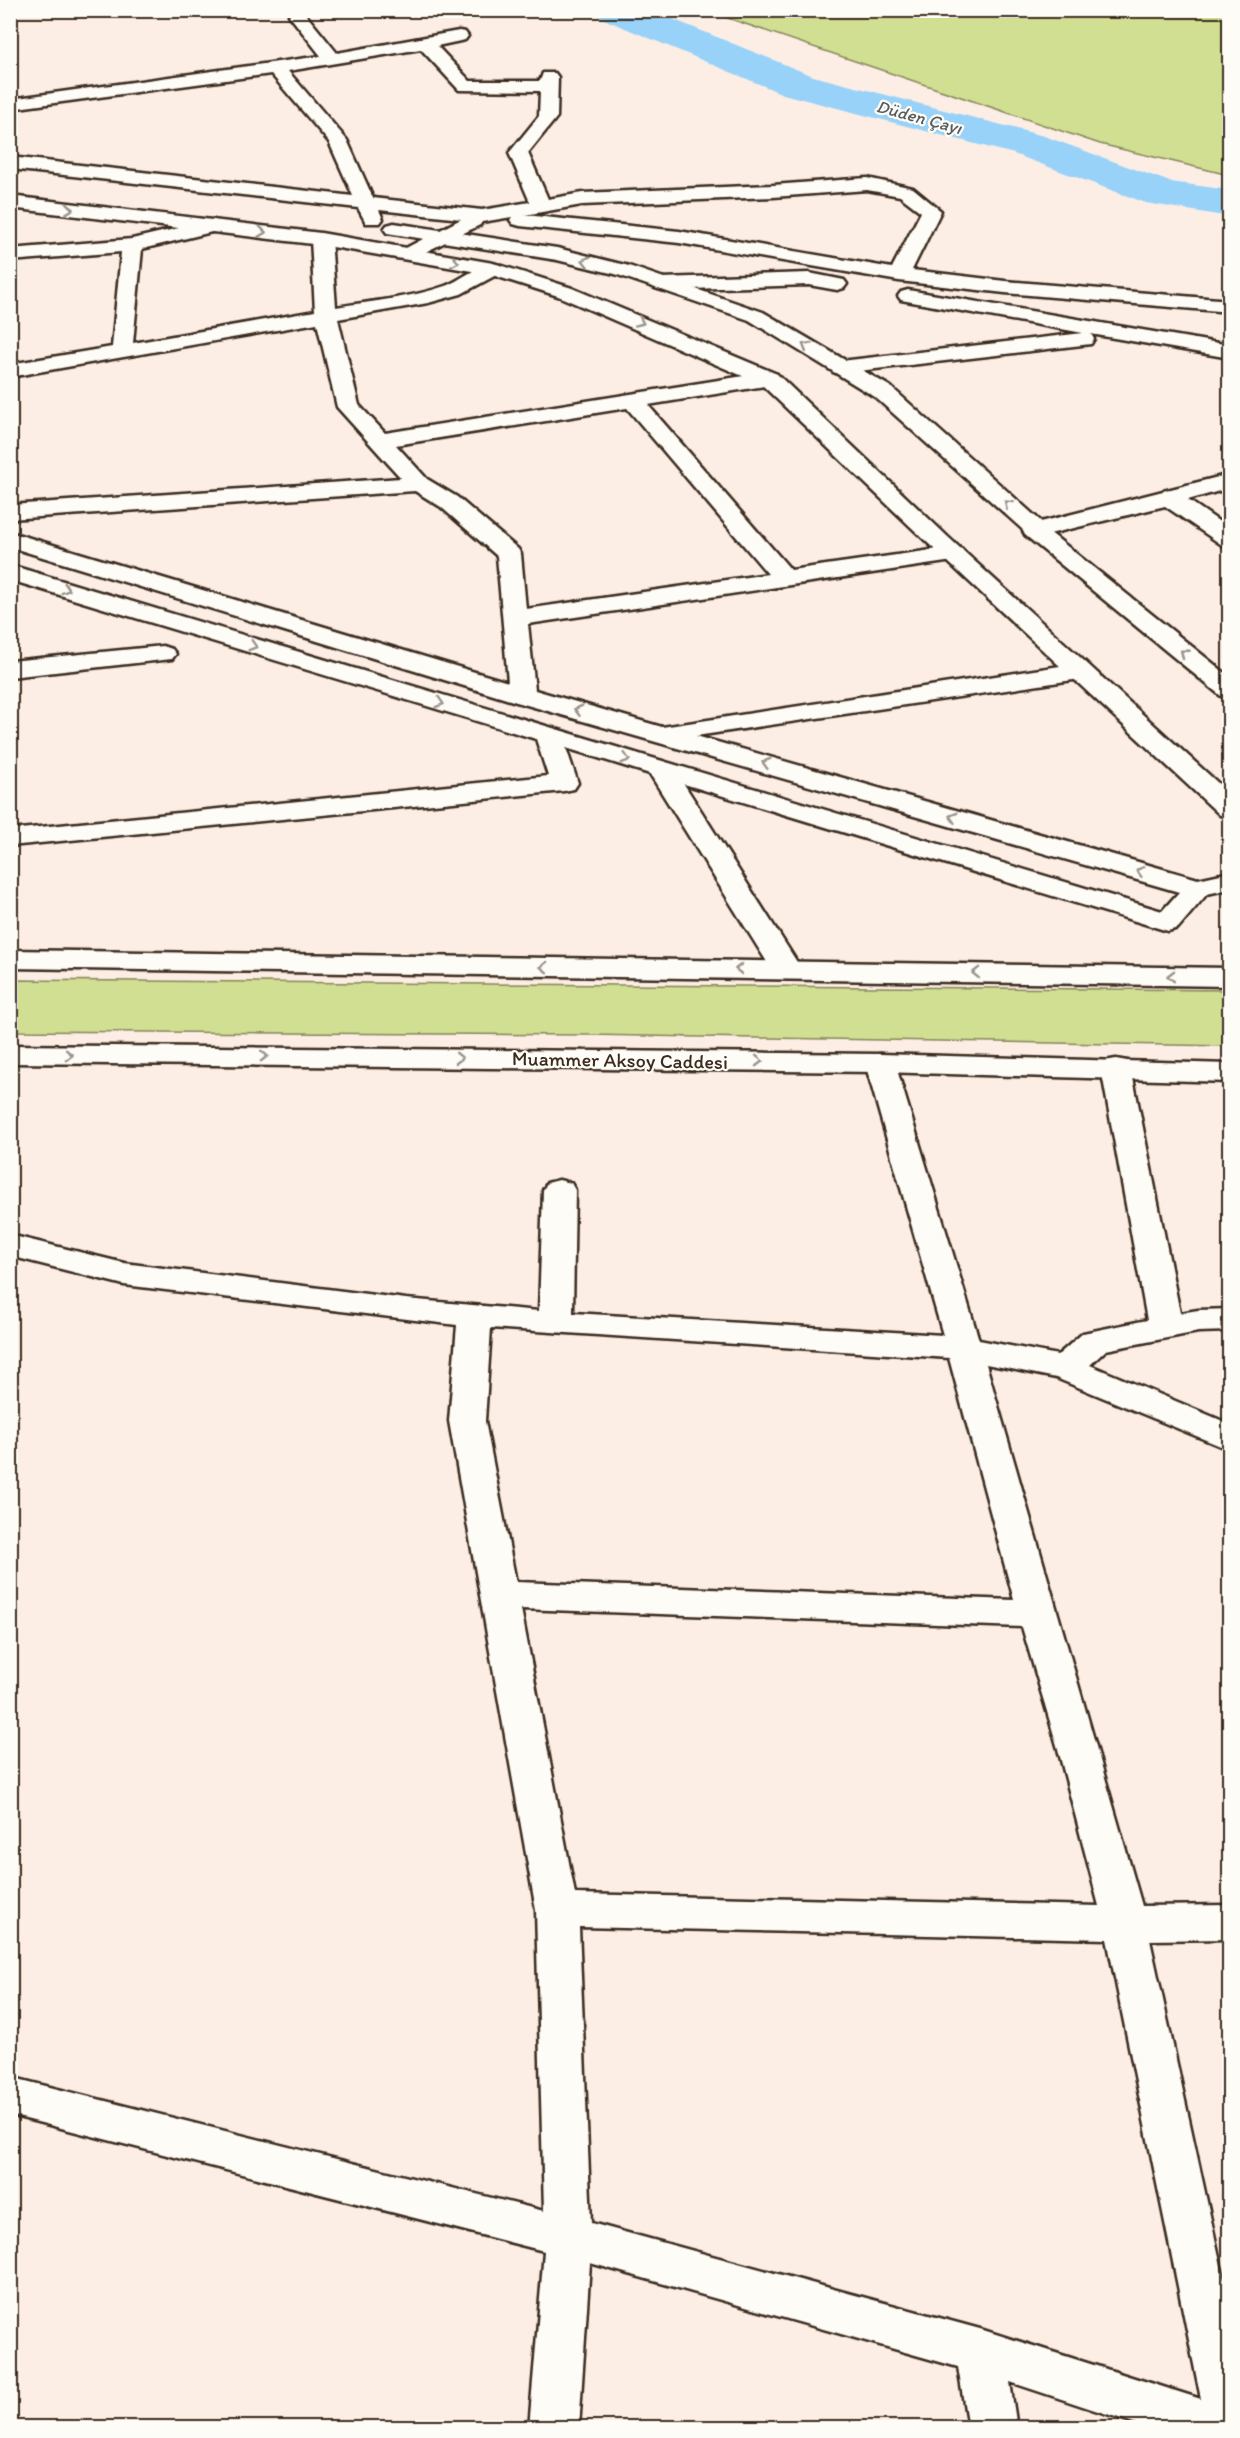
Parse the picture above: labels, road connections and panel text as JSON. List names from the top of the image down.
{
  "streets": {
    "street": ["Muammer Aksoy Caddesi"]
  },
  "water": ["Düden Çayı"]
}
